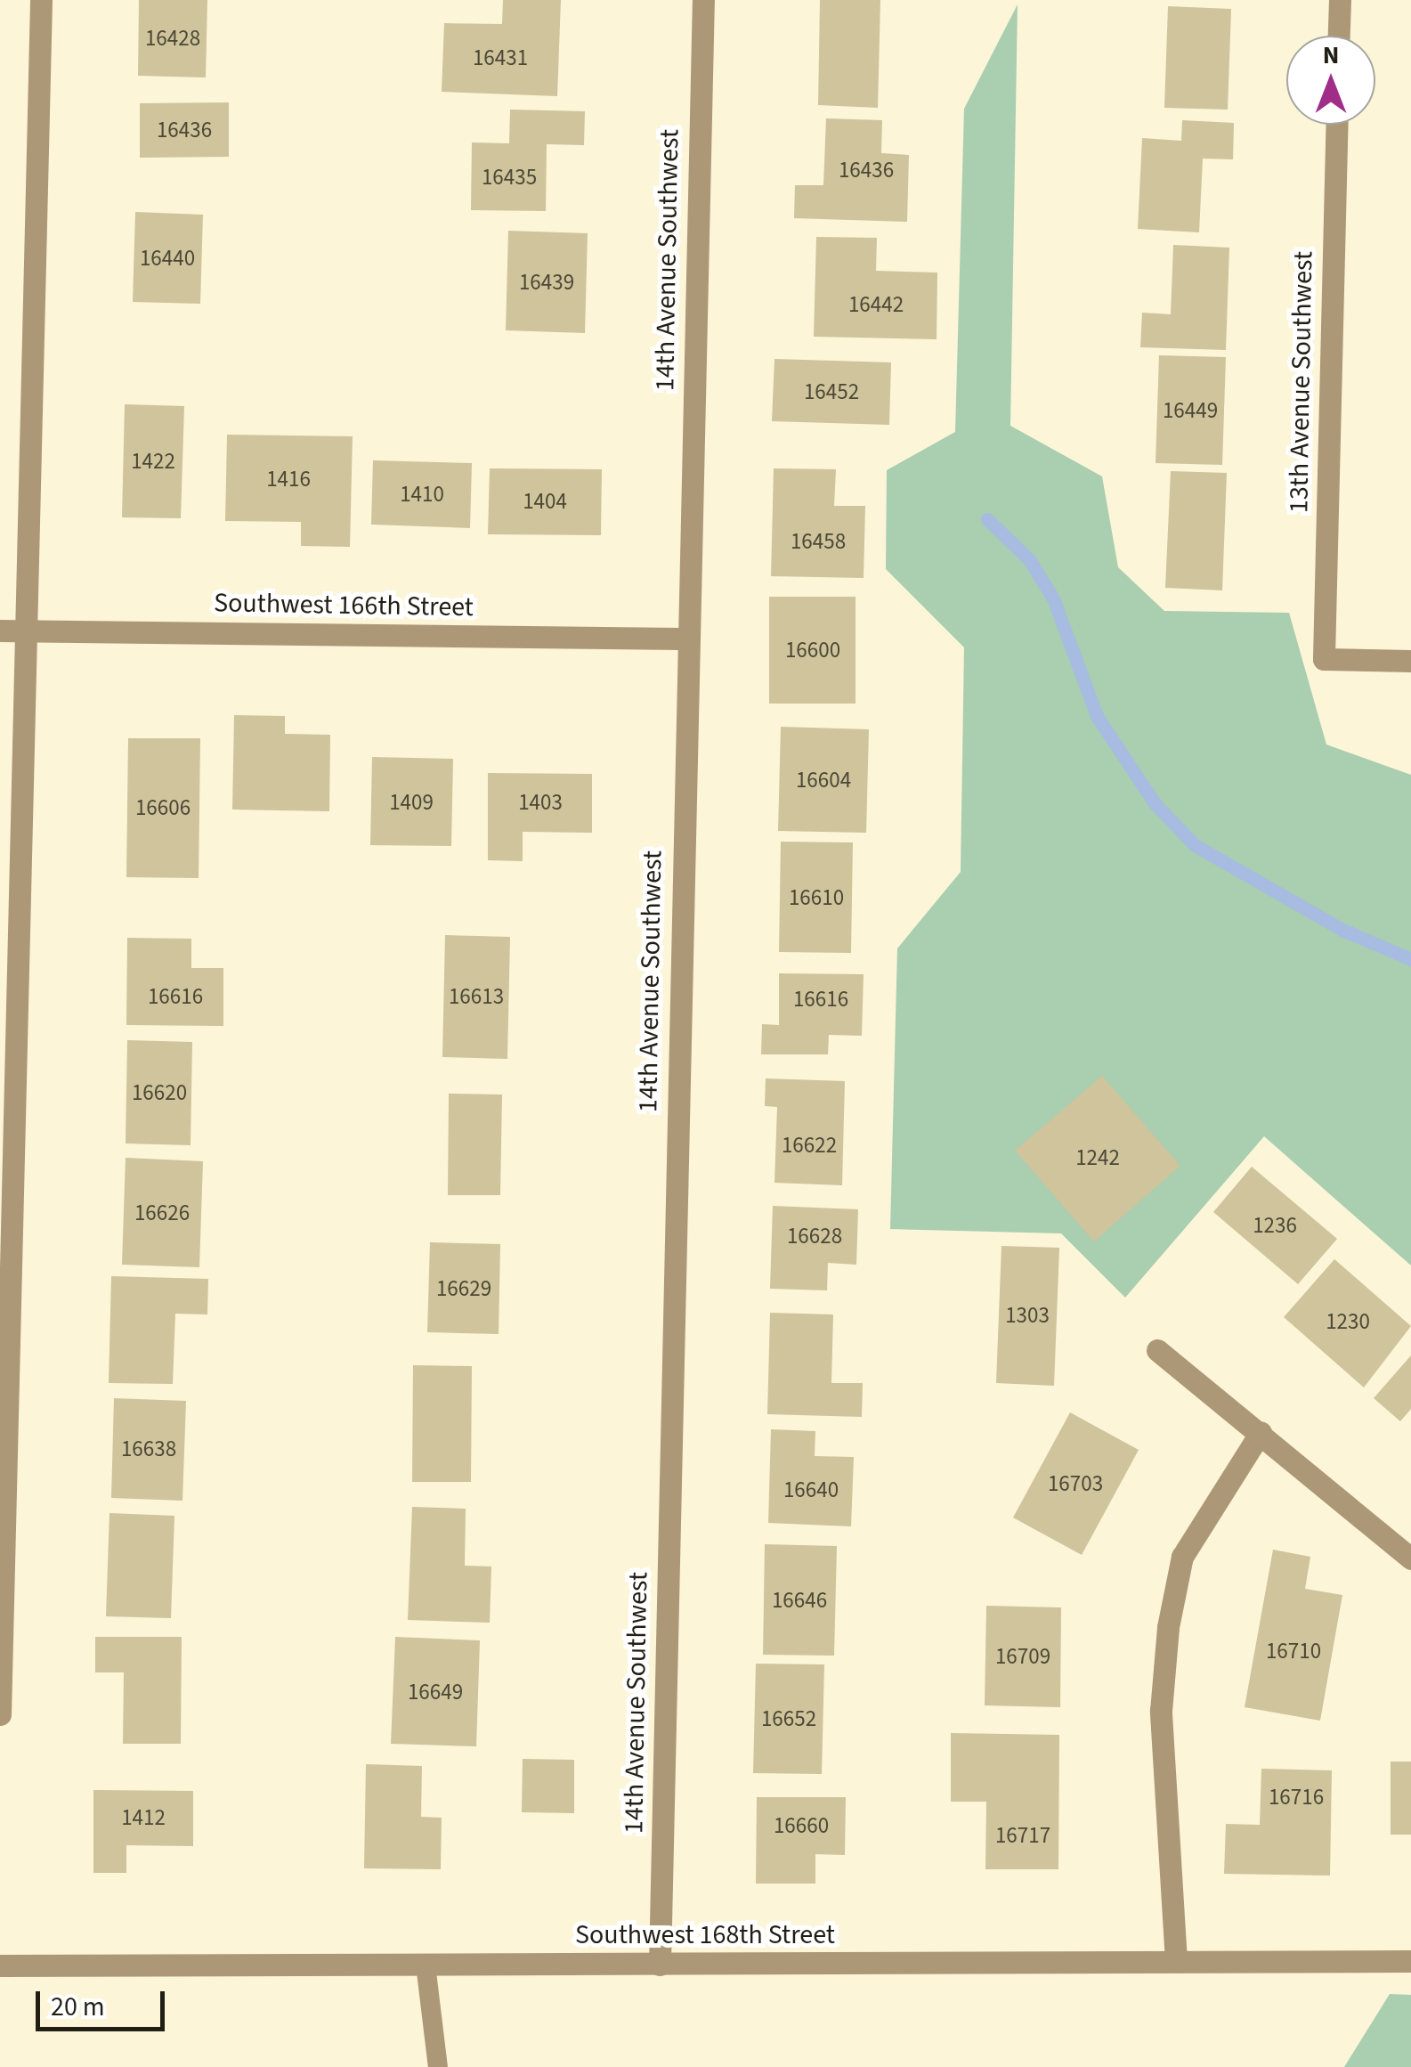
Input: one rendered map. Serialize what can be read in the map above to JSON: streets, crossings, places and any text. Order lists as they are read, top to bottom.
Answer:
{
  "streets": {
    "street": [
      "14th Avenue Southwest",
      "13th Avenue Southwest",
      "Southwest 166th Street",
      "Southwest 168th Street"
    ]
  },
  "crossings": [
    ["14th Avenue Southwest", "Southwest 166th Street"],
    ["14th Avenue Southwest", "Southwest 168th Street"]
  ],
  "house_numbers": [
    "16428",
    "16431",
    "16436",
    "16436",
    "16435",
    "16440",
    "16439",
    "16442",
    "16452",
    "16449",
    "1422",
    "1416",
    "1410",
    "1404",
    "16458",
    "16600",
    "16604",
    "1409",
    "1403",
    "16606",
    "16610",
    "16616",
    "16613",
    "16616",
    "16620",
    "16622",
    "1242",
    "16626",
    "1236",
    "16628",
    "16629",
    "1303",
    "1230",
    "16638",
    "16703",
    "16640",
    "16646",
    "16710",
    "16709",
    "16649",
    "16652",
    "16716",
    "1412",
    "16660",
    "16717"
  ],
  "scale_bar": "20 m",
  "north": "top"
}
